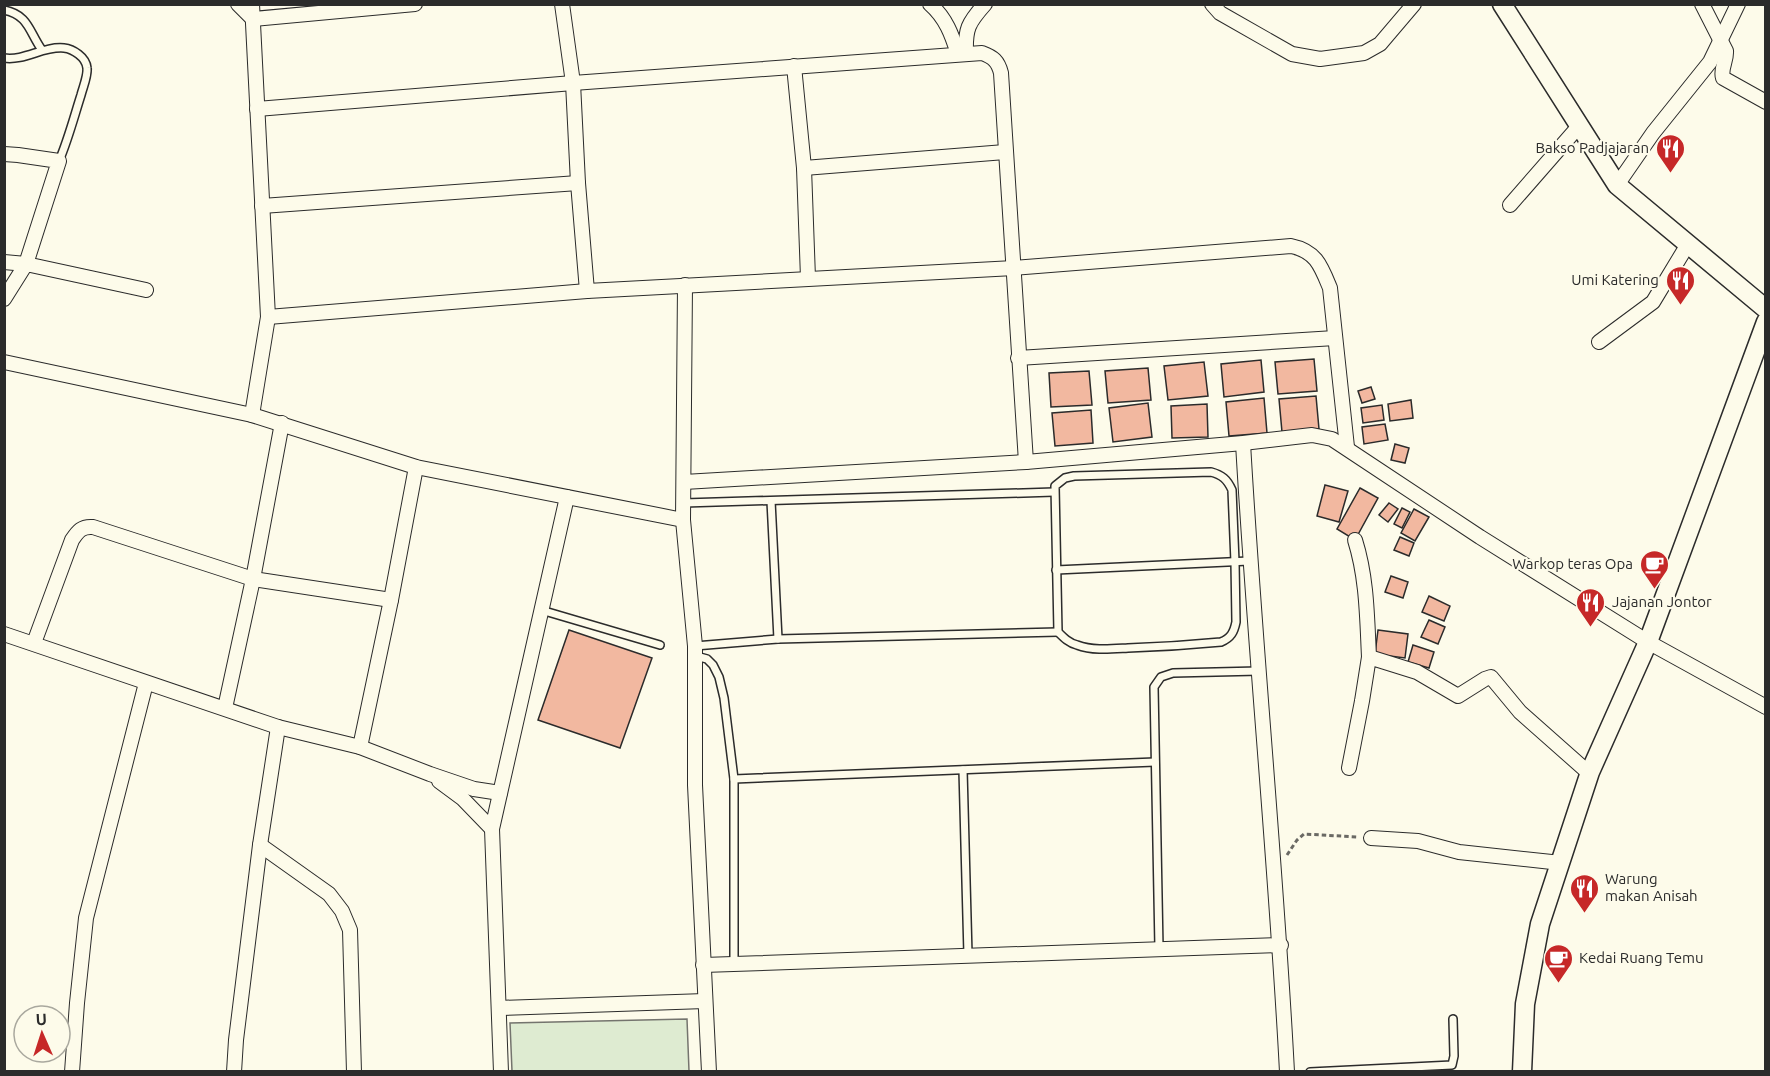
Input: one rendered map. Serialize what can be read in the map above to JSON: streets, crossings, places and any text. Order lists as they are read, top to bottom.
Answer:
{
  "places": {
    "restaurant": [
      "Bakso Padjajaran",
      "Umi Katering",
      "Jajanan Jontor",
      "Warung makan Anisah"
    ],
    "cafe": ["Warkop teras Opa", "Kedai Ruang Temu"]
  },
  "north": "top"
}
